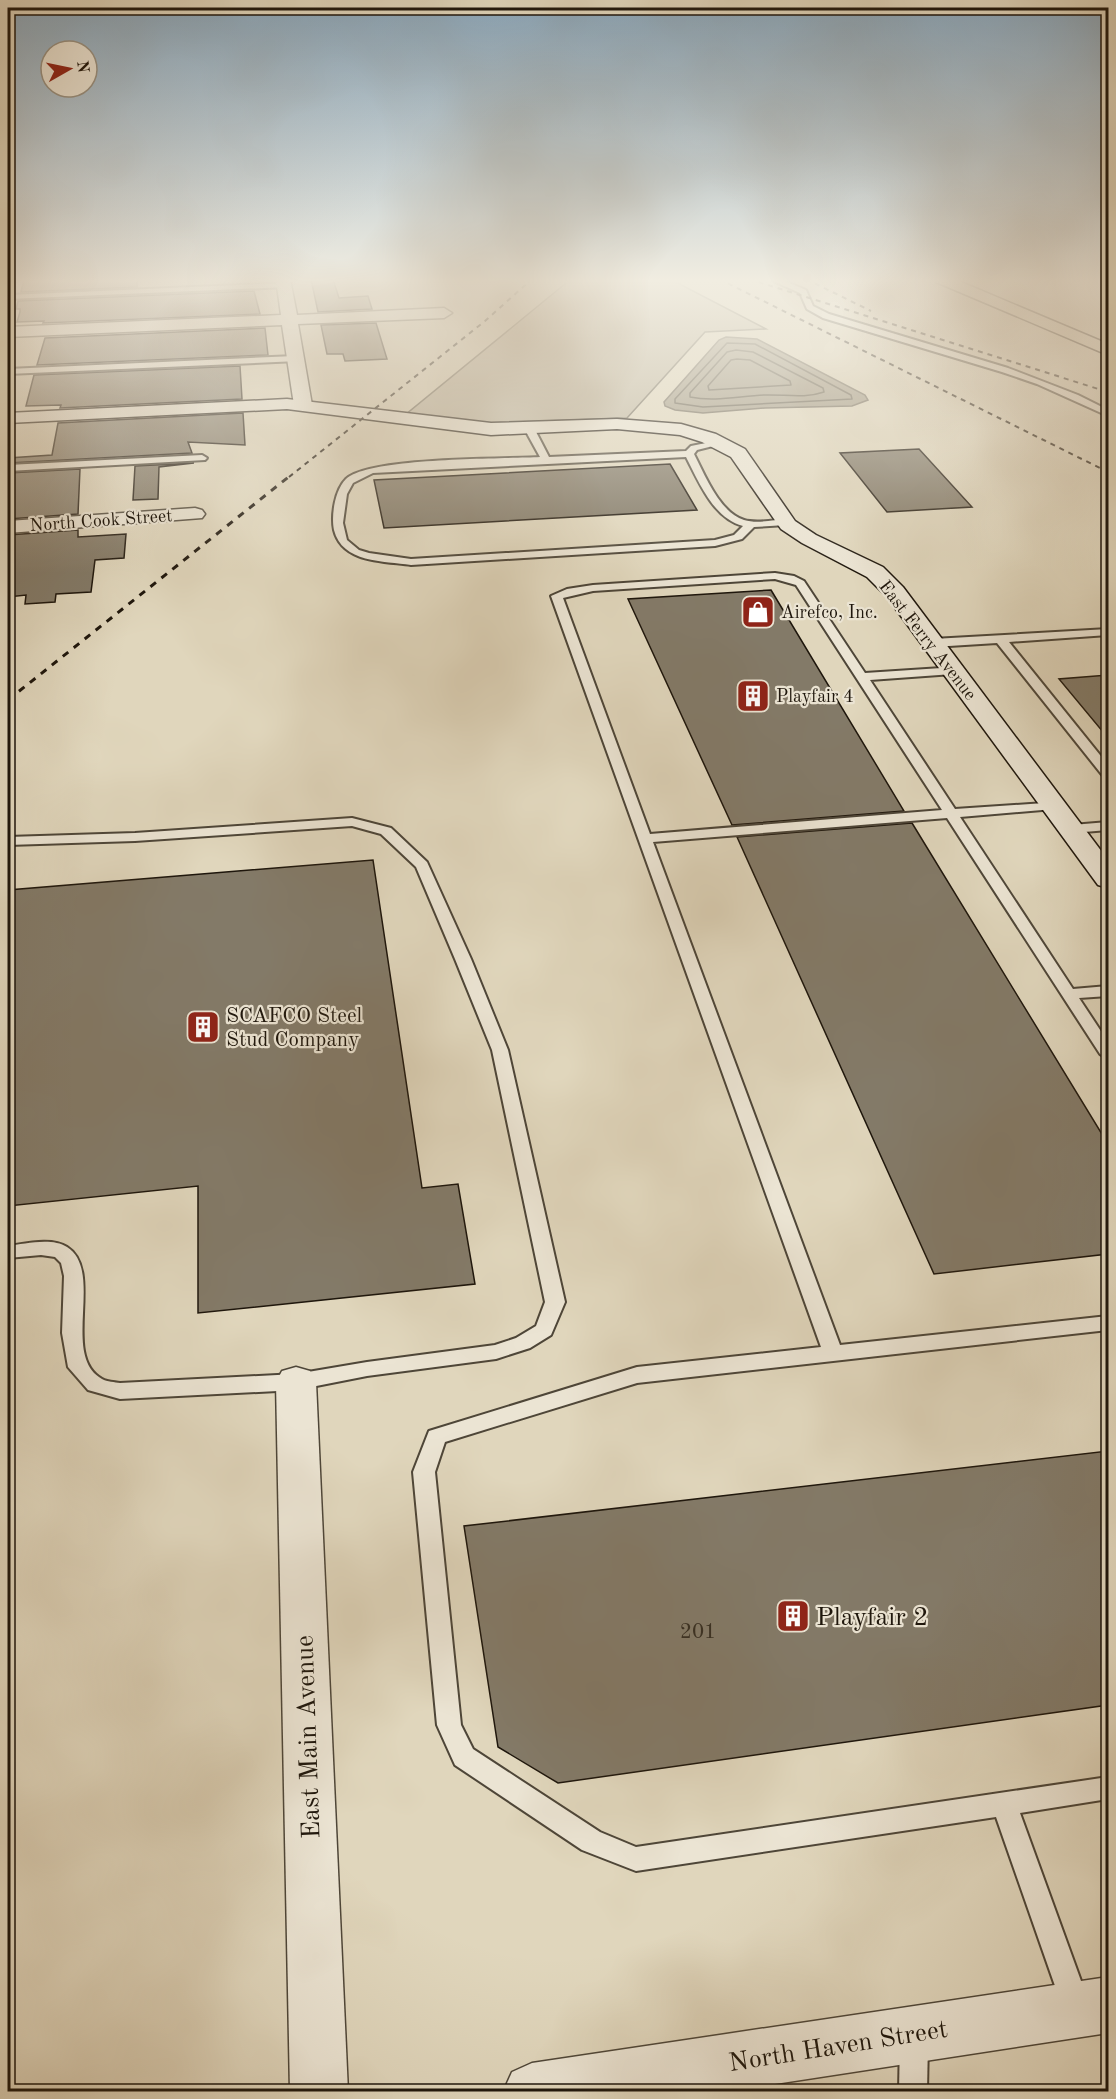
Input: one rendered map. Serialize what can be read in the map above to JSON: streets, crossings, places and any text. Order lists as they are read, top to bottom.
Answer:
{
  "streets": {
    "street": [
      "North Cook Street",
      "East Ferry Avenue",
      "East Main Avenue",
      "North Haven Street"
    ]
  },
  "places": {
    "shop": ["Airefco, Inc."],
    "building": ["Playfair 4", "SCAFCO Steel Stud Company", "Playfair 2"]
  },
  "house_numbers": ["201"],
  "north": "right"
}
